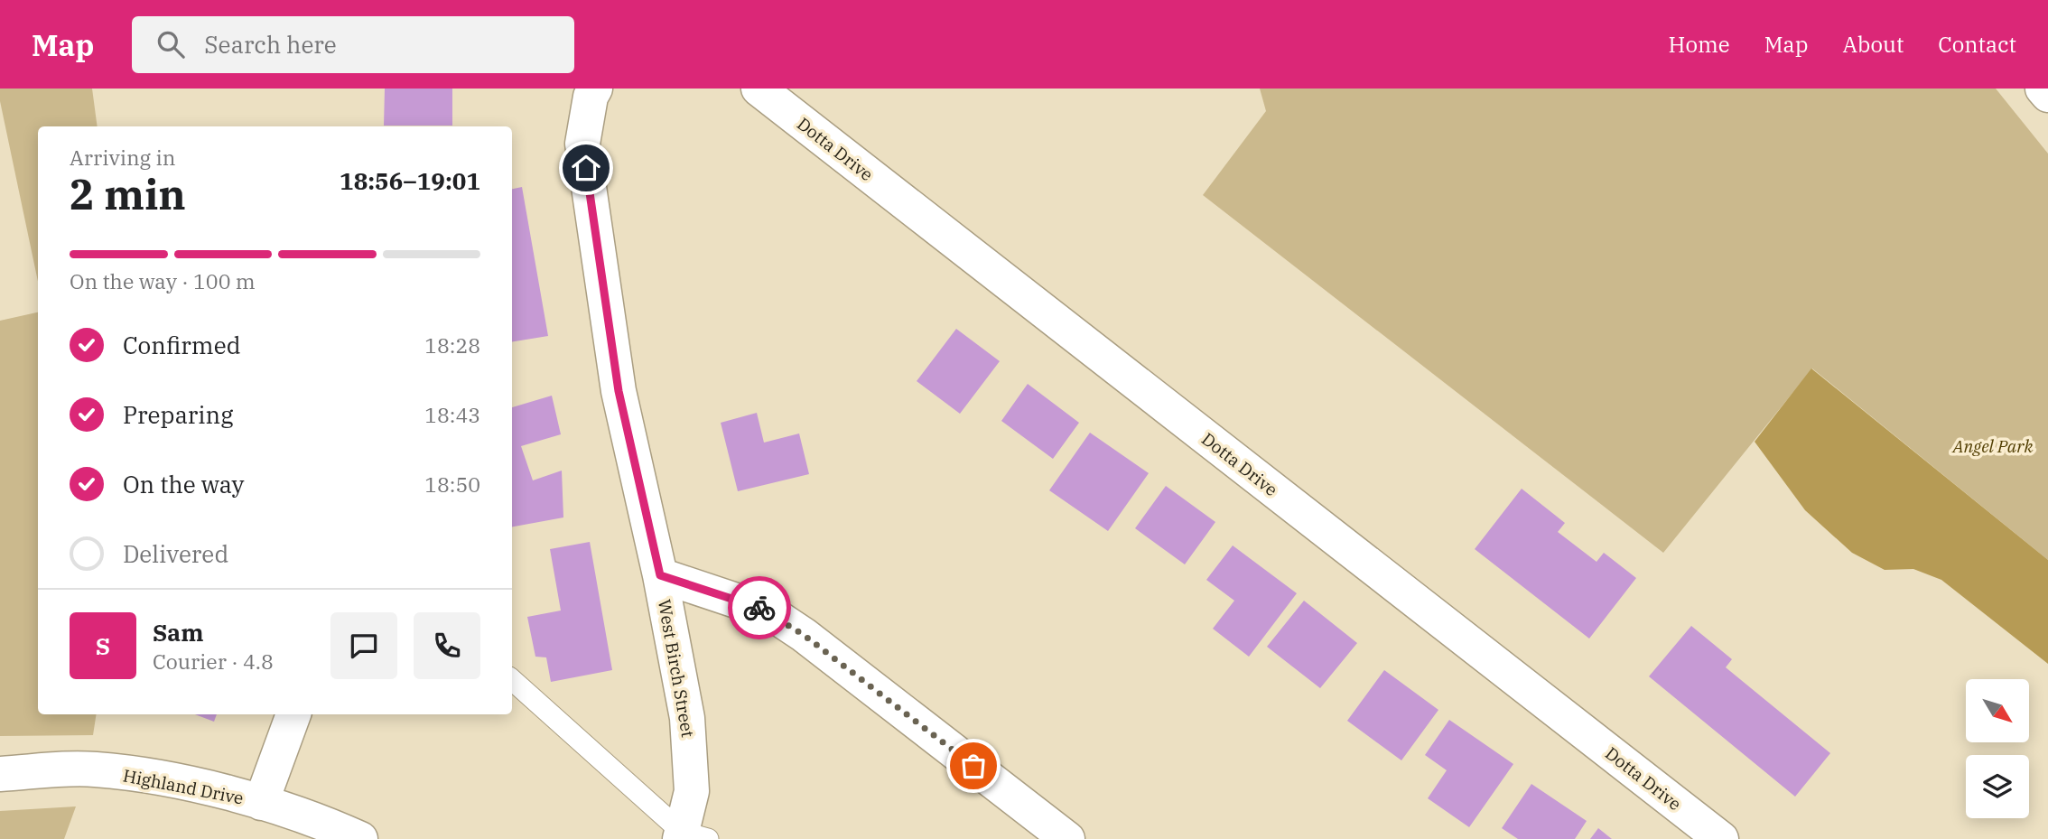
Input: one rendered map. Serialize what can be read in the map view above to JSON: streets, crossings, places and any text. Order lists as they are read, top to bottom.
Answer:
{
  "streets": {
    "street": ["Dotta Drive", "West Birch Street", "Highland Drive"]
  },
  "parks": ["Angel Park"],
  "north": "bottom right",
  "page": {
    "header": "Map",
    "search": "Search here",
    "nav": [
      "Home",
      "Map",
      "About",
      "Contact"
    ],
    "heading": ["2 min", "Arriving in", "18:56–19:01"],
    "panel": ["Sam", "Courier · 4.8"],
    "bar": "On the way · 100 m",
    "list": [
      ["Confirmed", "18:28"],
      ["Preparing", "18:43"],
      ["On the way", "18:50"],
      "Delivered"
    ],
    "round": "S"
  }
}
